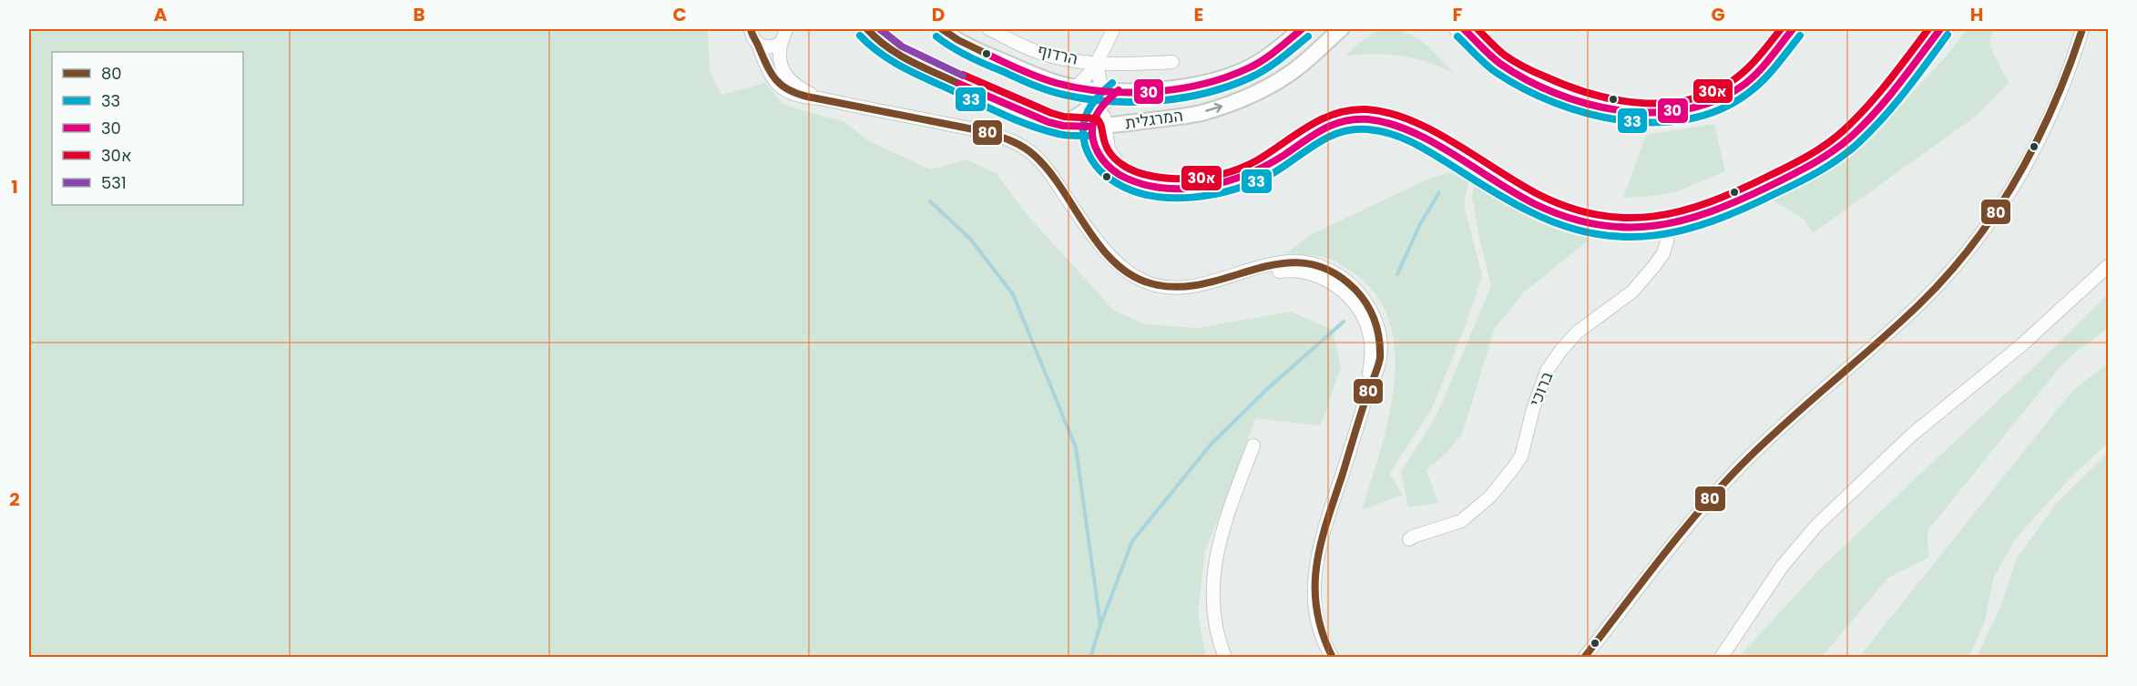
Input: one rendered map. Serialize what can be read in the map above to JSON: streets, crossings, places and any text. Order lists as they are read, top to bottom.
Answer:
{
  "streets": {
    "street": ["הרדוף", "המרגלית", "ברוכי"]
  },
  "crossings": [
    ["הרדוף", "המרגלית"]
  ],
  "lines": [
    "transit line 80",
    "transit line 30",
    "transit line 30א",
    "transit line 531",
    "transit line 33"
  ],
  "legend": [
    "80",
    "33",
    "30",
    "30א",
    "531"
  ],
  "grid": {
    "columns": [
      "A",
      "B",
      "C",
      "D",
      "E",
      "F",
      "G",
      "H"
    ],
    "rows": ["1", "2"]
  }
}
